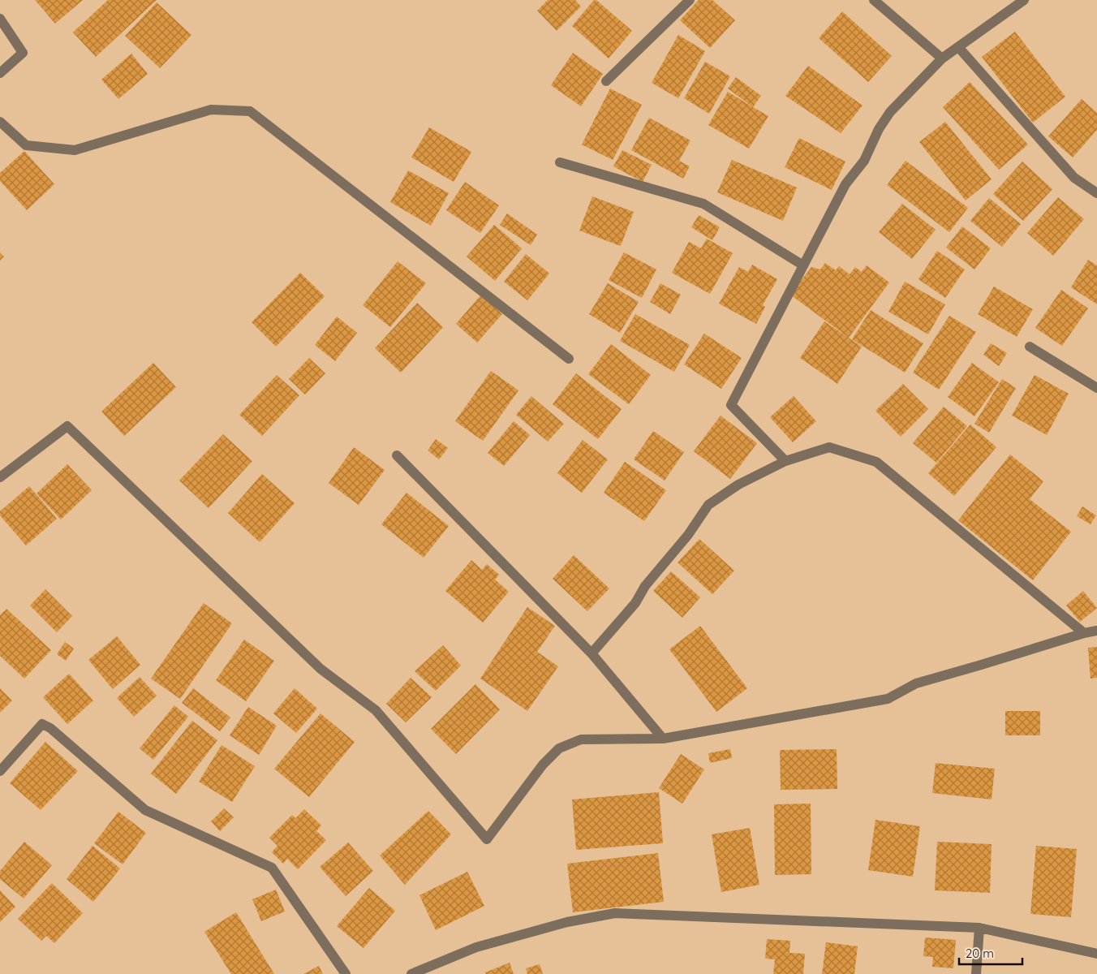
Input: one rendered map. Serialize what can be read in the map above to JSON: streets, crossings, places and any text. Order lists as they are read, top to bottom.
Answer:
{
  "scale_bar": "20 m"
}
